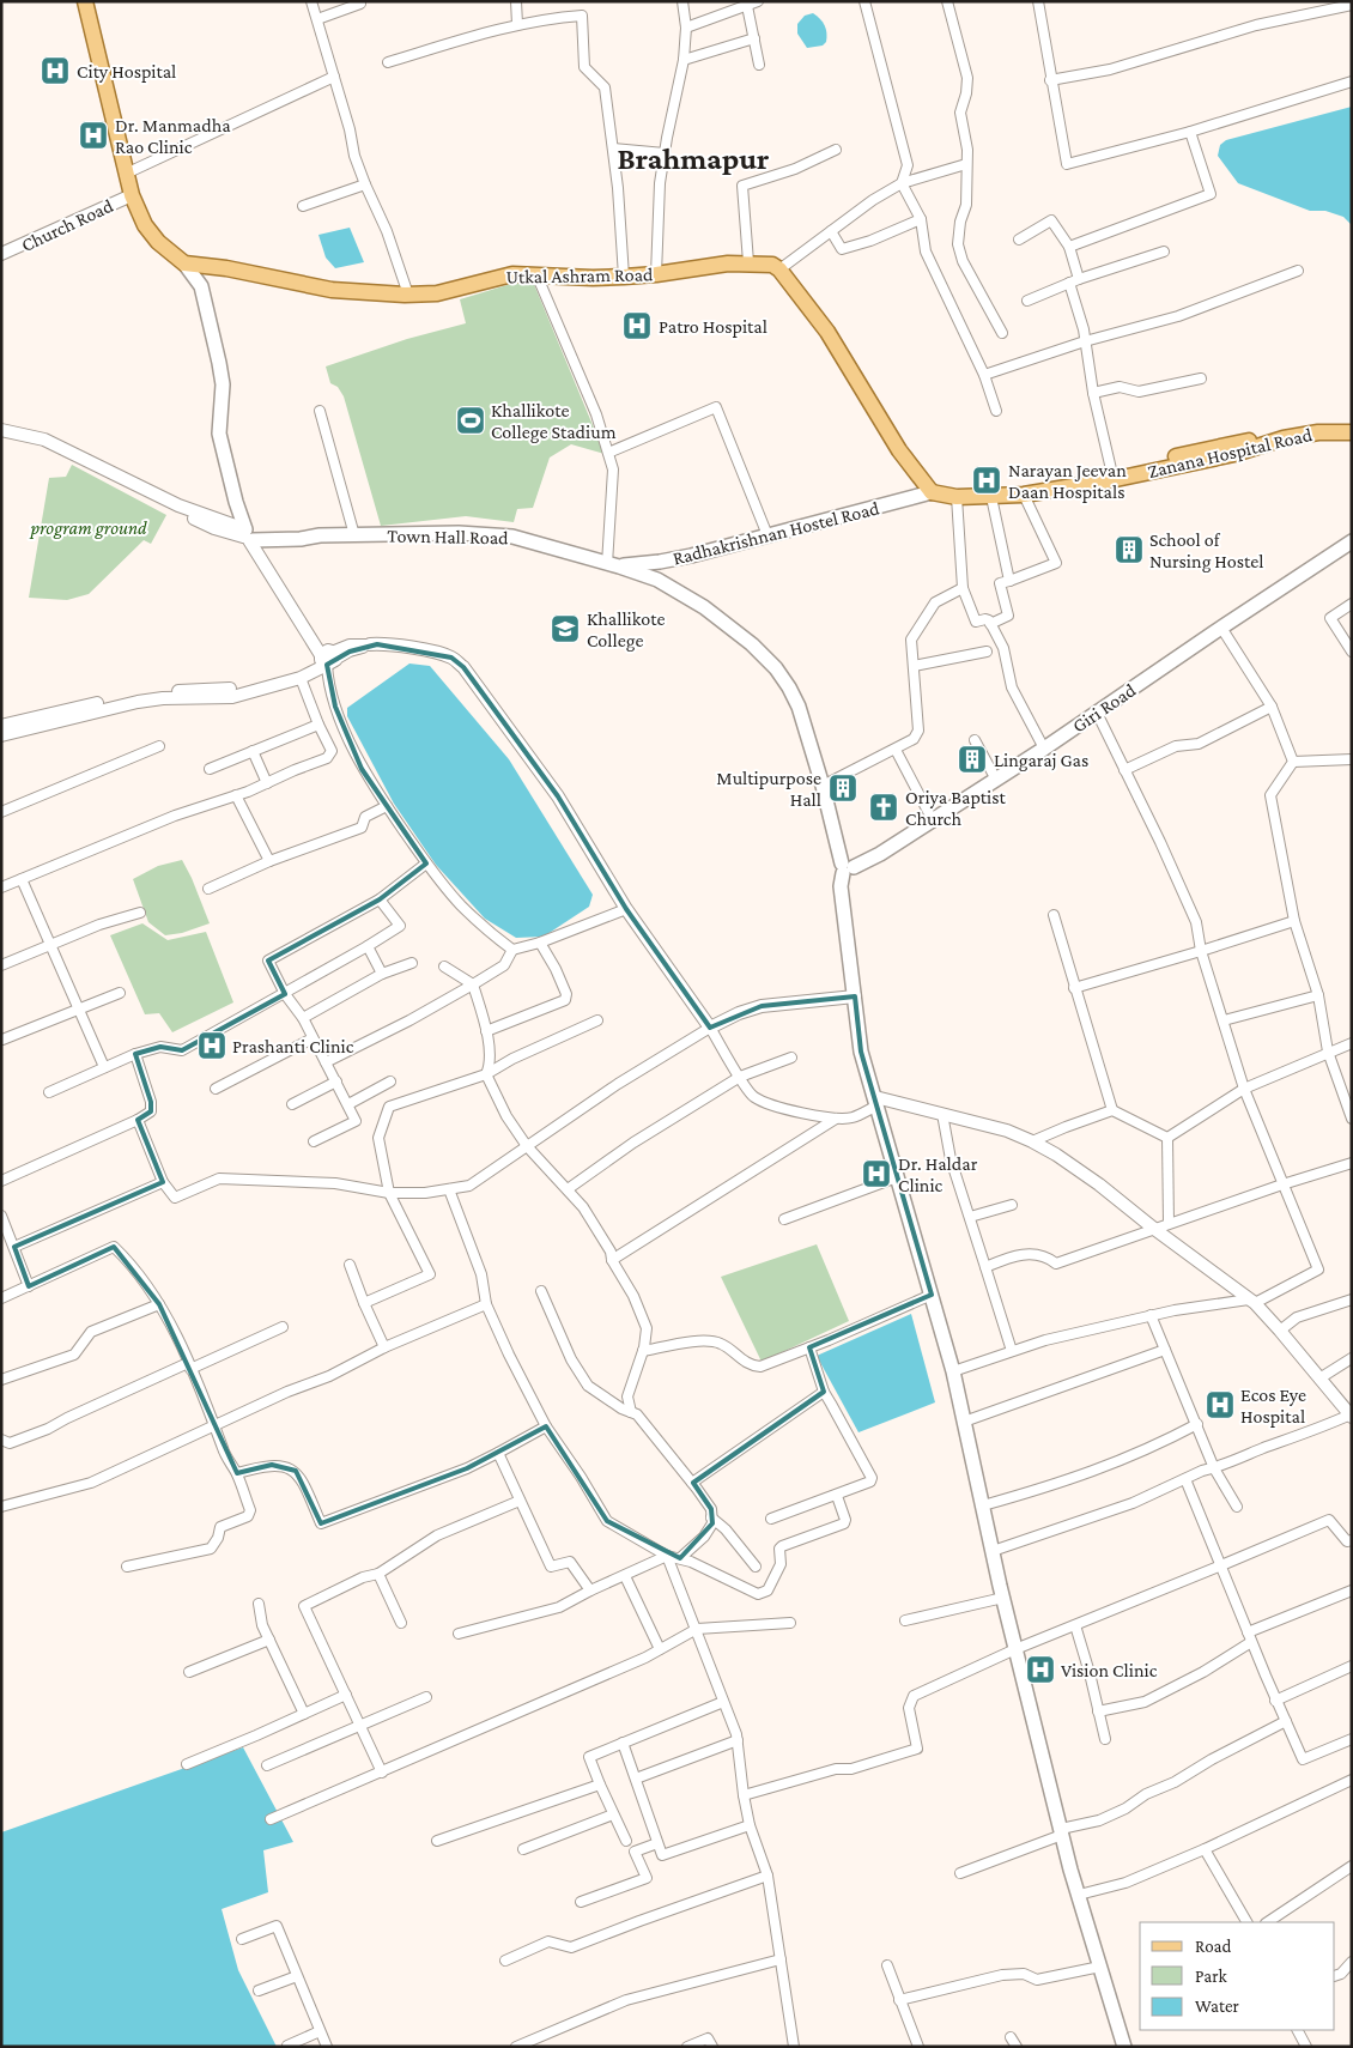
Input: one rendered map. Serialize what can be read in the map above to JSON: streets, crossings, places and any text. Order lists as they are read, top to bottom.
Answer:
{
  "streets": {
    "main road": [
      "Utkal Ashram Road",
      "Zanana Hospital Road",
      "Radhakrishnan Hostel Road",
      "Town Hall Road",
      "Giri Road"
    ],
    "street": ["Church Road"]
  },
  "crossings": [
    ["Zanana Hospital Road", "Radhakrishnan Hostel Road"],
    ["Radhakrishnan Hostel Road", "Town Hall Road"],
    ["Town Hall Road", "Giri Road"]
  ],
  "districts": ["Brahmapur"],
  "parks": ["program ground"],
  "places": {
    "hospital": [
      "City Hospital",
      "Dr. Manmadha Rao Clinic",
      "Patro Hospital",
      "Narayan Jeevan Daan Hospitals",
      "Prashanti Clinic",
      "Dr. Haldar Clinic",
      "Ecos Eye Hospital",
      "Vision Clinic"
    ],
    "sports": ["Khallikote College Stadium"],
    "building": ["School of Nursing Hostel", "Lingaraj Gas", "Multipurpose Hall"],
    "school or university": ["Khallikote College"],
    "church": ["Oriya Baptist Church"]
  },
  "legend": ["Road", "Park", "Water"]
}
